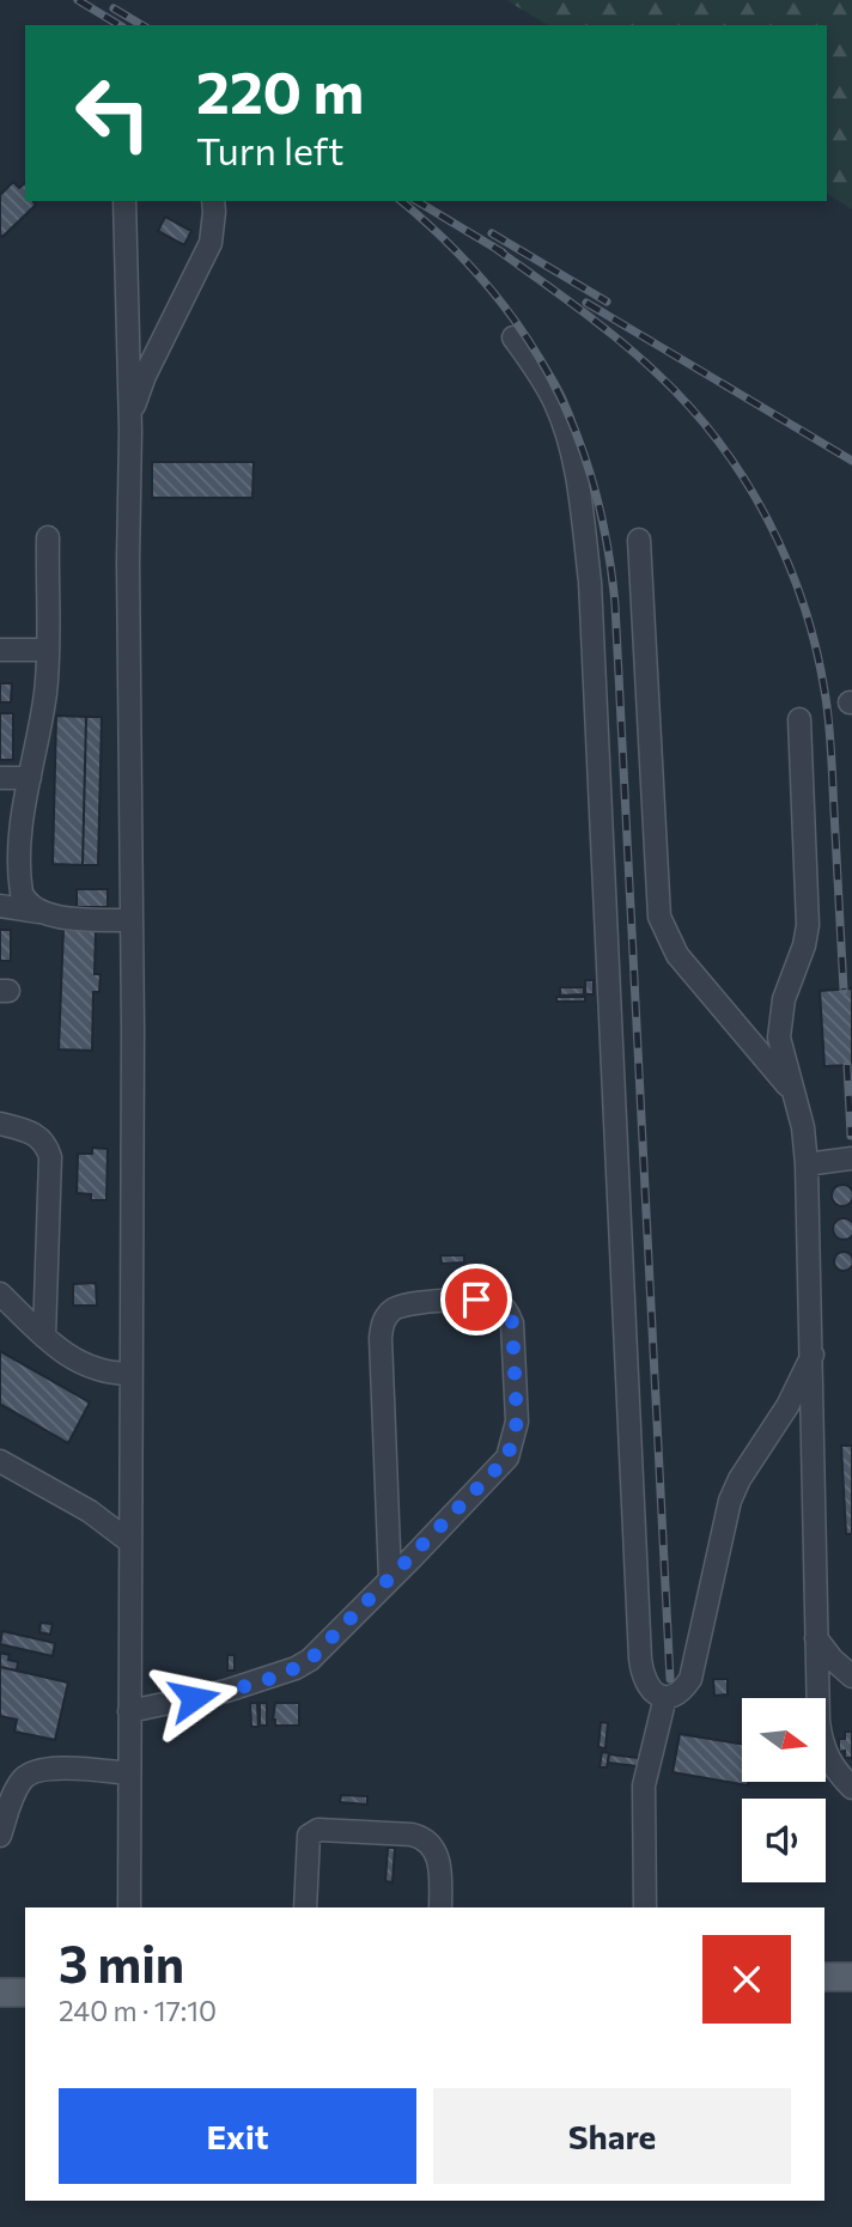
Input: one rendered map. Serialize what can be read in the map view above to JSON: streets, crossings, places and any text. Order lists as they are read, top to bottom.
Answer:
{
  "north": "right",
  "page": {
    "turn": ["220 m", "Turn left"],
    "heading": ["3 min", "240 m · 17:10"],
    "buttons": ["Exit", "Share"]
  }
}
